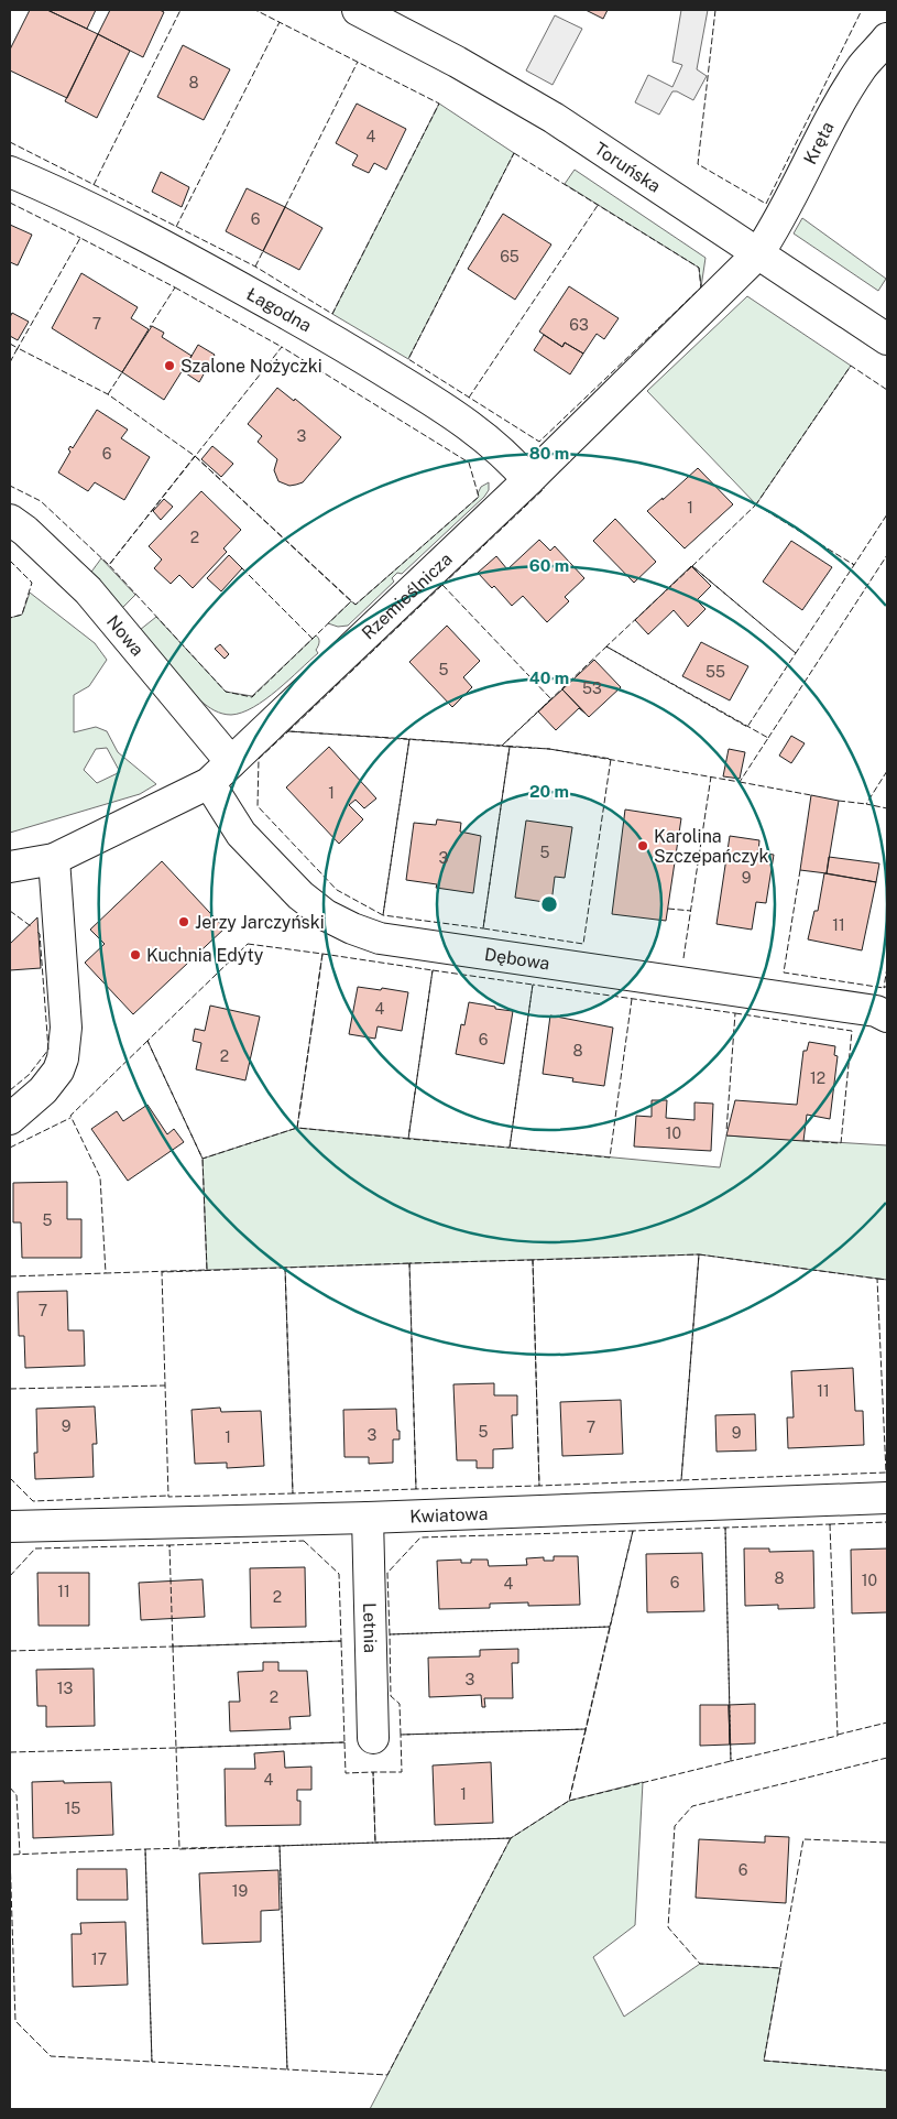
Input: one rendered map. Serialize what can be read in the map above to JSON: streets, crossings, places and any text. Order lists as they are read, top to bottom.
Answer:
{
  "streets": {
    "street": [
      "Kręta",
      "Toruńska",
      "Łagodna",
      "Rzemieślnicza",
      "Nowa",
      "Dębowa",
      "Kwiatowa",
      "Letnia"
    ]
  },
  "crossings": [
    ["Kręta", "Toruńska"],
    ["Kręta", "Rzemieślnicza"],
    ["Toruńska", "Rzemieślnicza"],
    ["Łagodna", "Rzemieślnicza"],
    ["Rzemieślnicza", "Nowa"],
    ["Rzemieślnicza", "Dębowa"],
    ["Kwiatowa", "Letnia"]
  ],
  "places": [
    "Szalone Nożyczki",
    "Karolina Szczepańczyk",
    "Jerzy Jarczyński",
    "Kuchnia Edyty"
  ],
  "house_numbers": [
    "8",
    "4",
    "6",
    "65",
    "7",
    "63",
    "3",
    "6",
    "1",
    "2",
    "5",
    "55",
    "53",
    "1",
    "5",
    "3",
    "9",
    "11",
    "4",
    "6",
    "8",
    "2",
    "12",
    "10",
    "5",
    "7",
    "11",
    "9",
    "7",
    "5",
    "9",
    "3",
    "1",
    "8",
    "10",
    "6",
    "4",
    "11",
    "2",
    "3",
    "13",
    "2",
    "4",
    "1",
    "15",
    "6",
    "19",
    "17"
  ],
  "rings": [
    "80 m",
    "60 m",
    "40 m",
    "20 m"
  ]
}
